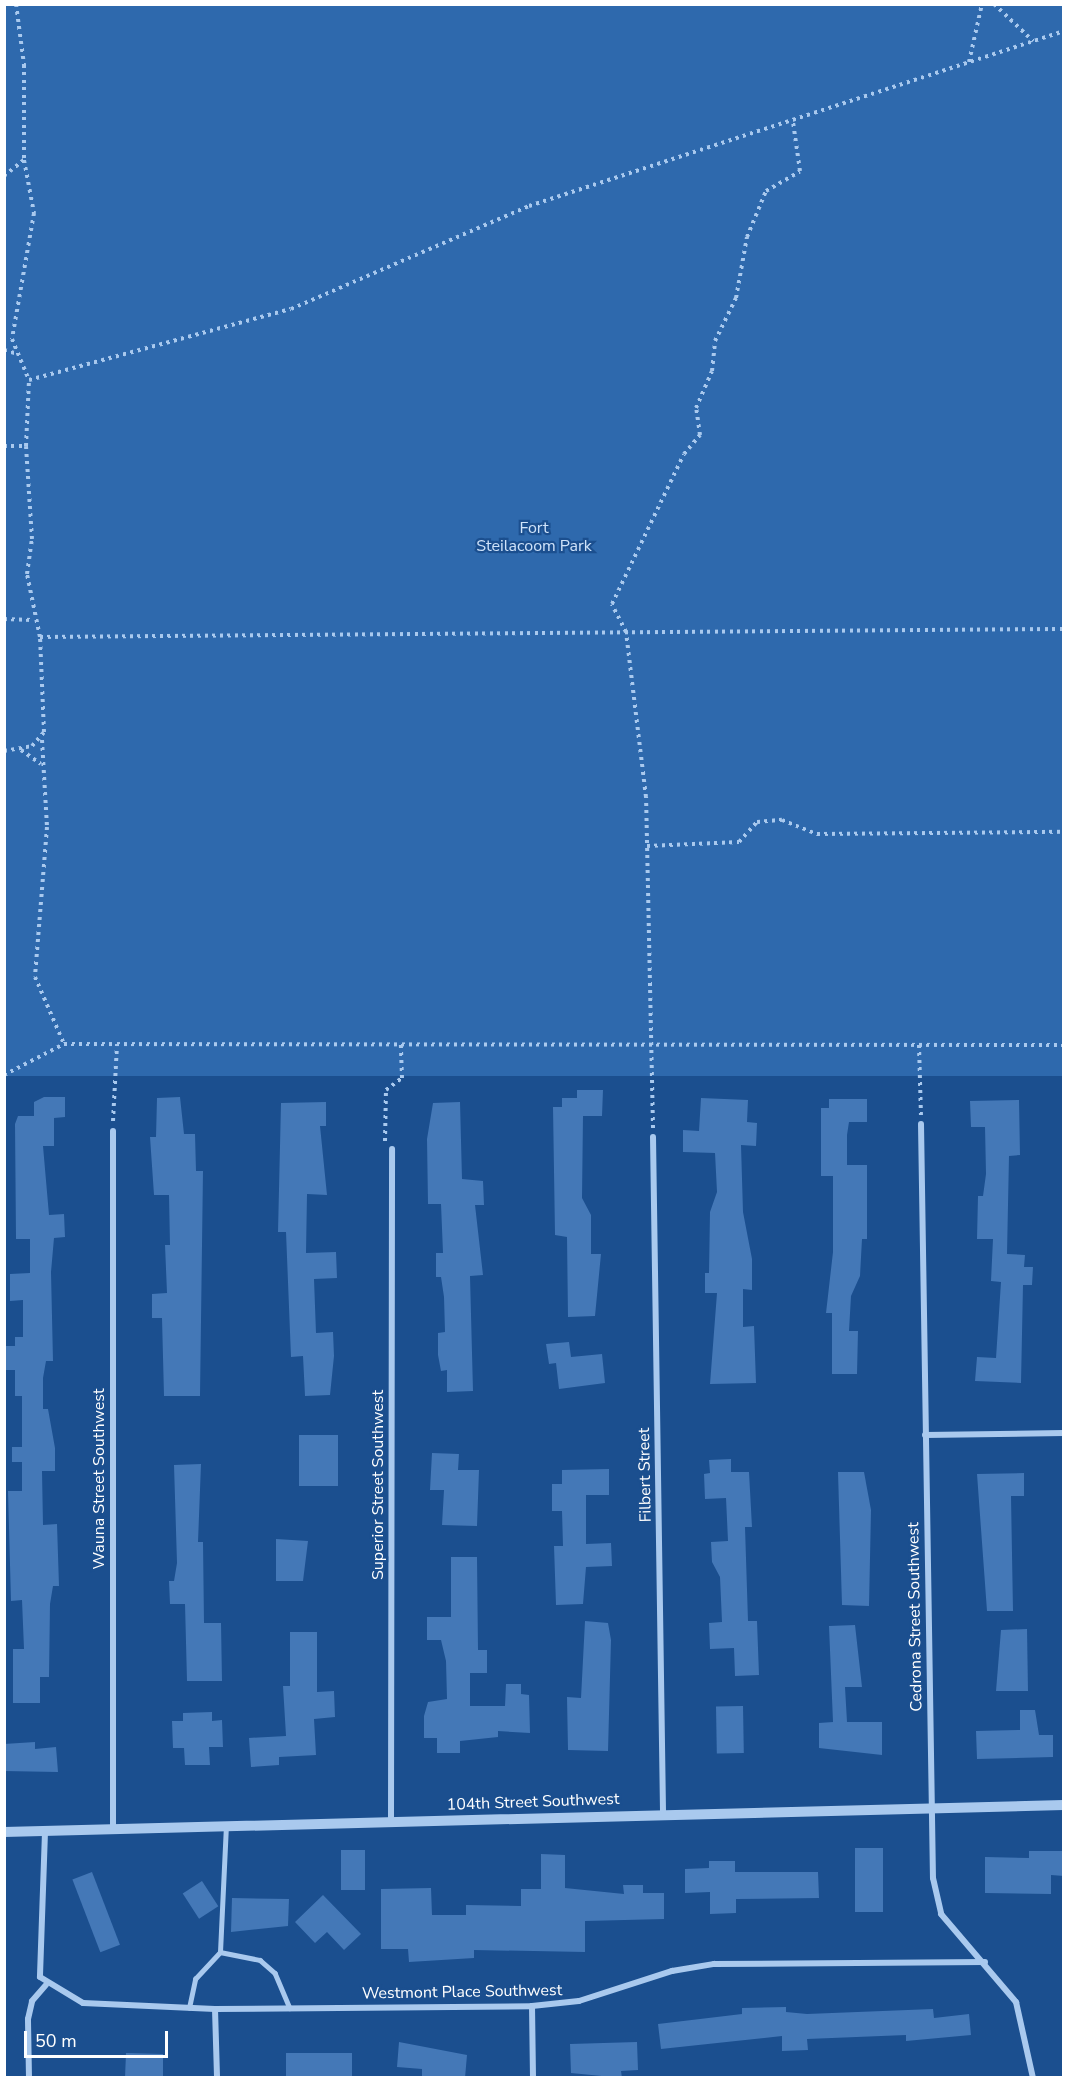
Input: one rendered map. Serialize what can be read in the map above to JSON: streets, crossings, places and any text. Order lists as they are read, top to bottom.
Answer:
{
  "streets": {
    "street": [
      "Filbert Street",
      "Wauna Street Southwest",
      "Superior Street Southwest",
      "Cedrona Street Southwest",
      "104th Street Southwest",
      "Westmont Place Southwest"
    ]
  },
  "crossings": [
    ["Filbert Street", "104th Street Southwest"],
    ["Wauna Street Southwest", "104th Street Southwest"],
    ["Superior Street Southwest", "104th Street Southwest"],
    ["Cedrona Street Southwest", "104th Street Southwest"],
    ["Cedrona Street Southwest", "Westmont Place Southwest"]
  ],
  "parks": ["Fort Steilacoom Park"],
  "scale_bar": "50 m"
}
